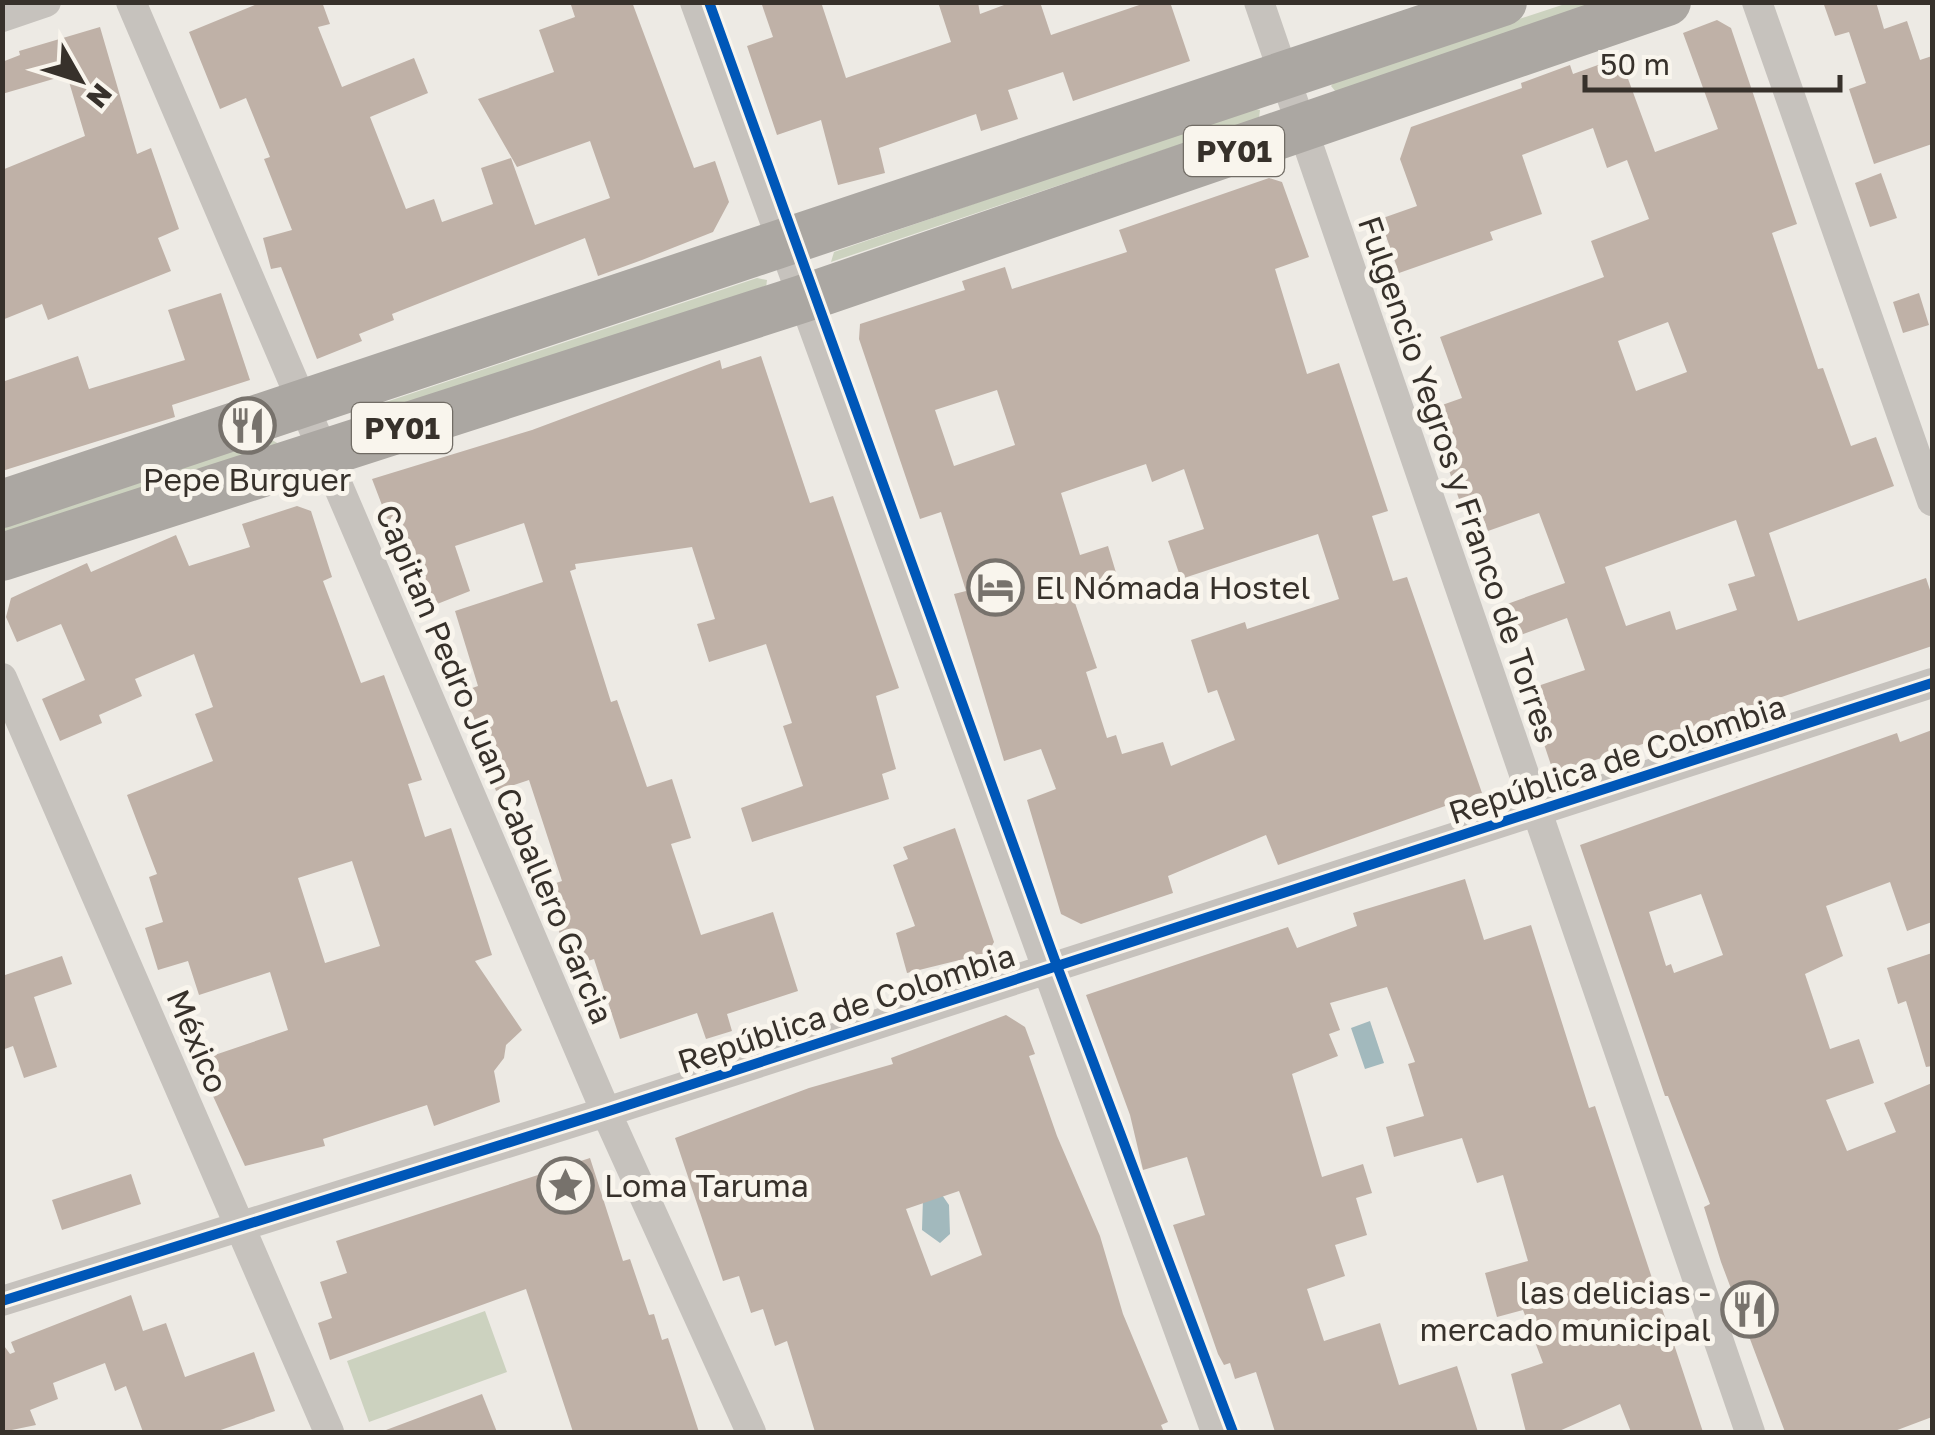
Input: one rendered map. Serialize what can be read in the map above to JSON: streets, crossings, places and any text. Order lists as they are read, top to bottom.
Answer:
{
  "streets": {
    "main road": ["PY01"],
    "street": [
      "Fulgencio Yegros y Franco de Torres",
      "República de Colombia",
      "Capitan Pedro Juan Caballero Garcia",
      "México"
    ]
  },
  "crossings": [
    ["PY01", "Fulgencio Yegros y Franco de Torres"],
    ["PY01", "Capitan Pedro Juan Caballero Garcia"],
    ["Fulgencio Yegros y Franco de Torres", "República de Colombia"],
    ["República de Colombia", "Capitan Pedro Juan Caballero Garcia"],
    ["República de Colombia", "México"]
  ],
  "places": {
    "restaurant": ["Pepe Burguer", "las delicias - mercado municipal"],
    "hotel": ["El Nómada Hostel"],
    "place": ["Loma Taruma"]
  },
  "scale_bar": "50 m",
  "north": "bottom right"
}
